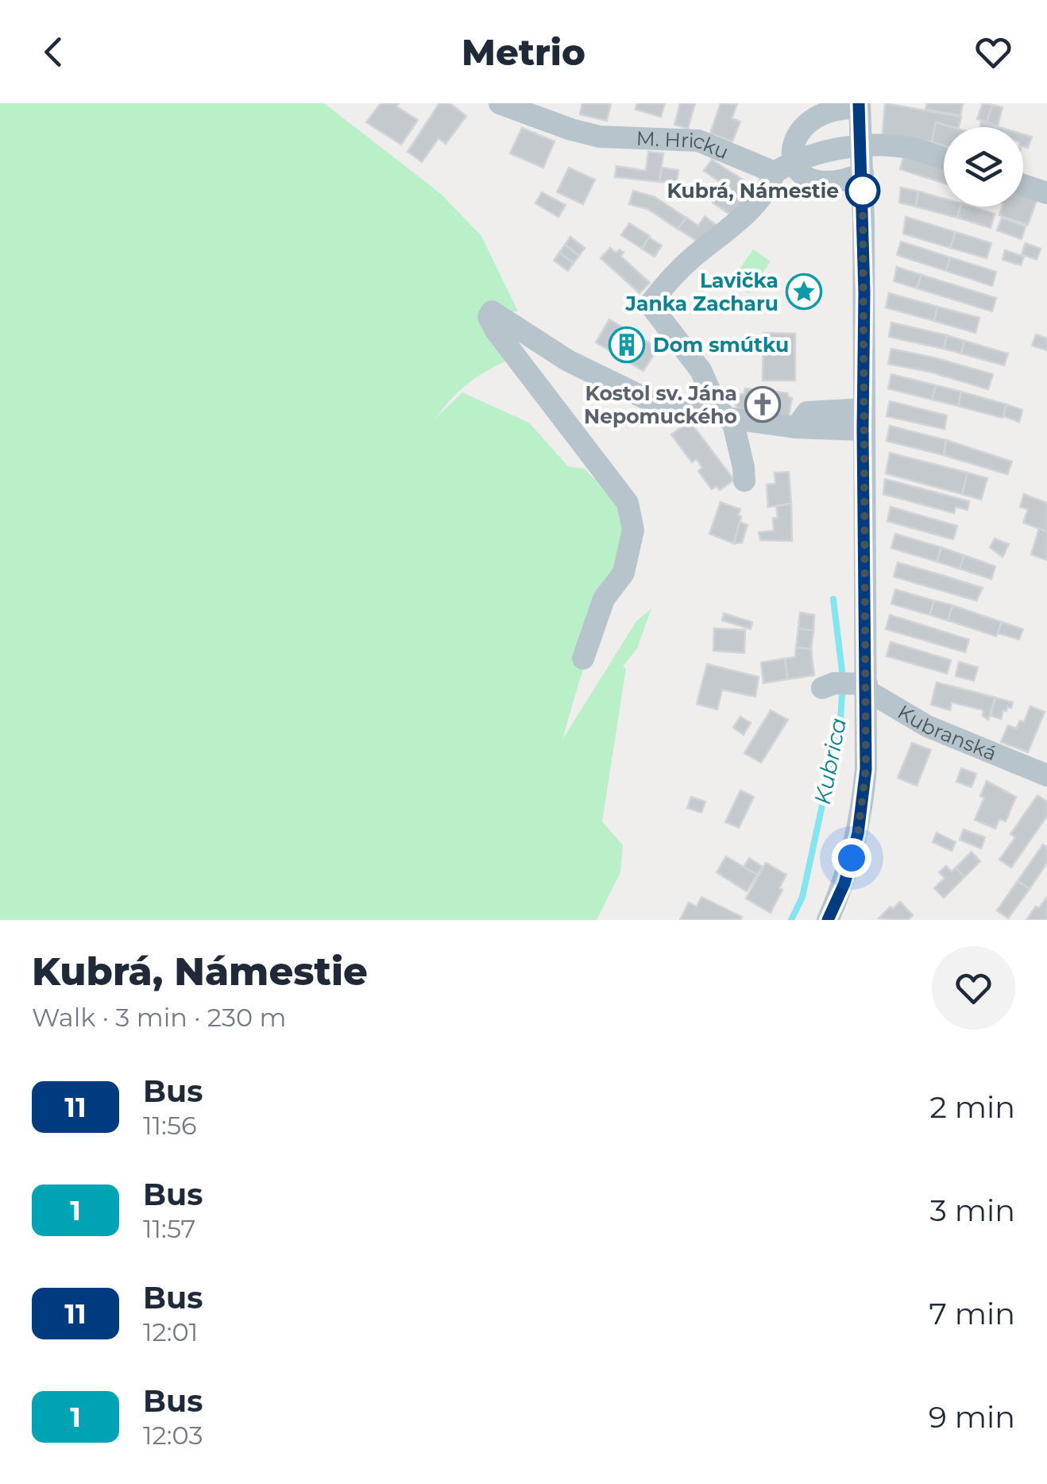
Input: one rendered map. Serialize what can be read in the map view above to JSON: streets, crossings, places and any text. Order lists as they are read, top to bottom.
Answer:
{
  "streets": {
    "street": ["M. Hricku", "Kubranská"]
  },
  "water": ["Kubrica"],
  "places": {
    "other": ["Kubrá, Námestie"],
    "place": ["Lavička Janka Zacharu"],
    "building": ["Dom smútku"],
    "church": ["Kostol sv. Jána Nepomuckého"]
  },
  "lines": ["bus line 11"],
  "page": {
    "header": "Metrio",
    "heading": ["Kubrá, Námestie", "Walk · 3 min · 230 m"],
    "list": [
      {
        "mark": "11",
        "name": "Bus",
        "note": "11:56",
        "value": "2 min"
      },
      {
        "mark": "1",
        "name": "Bus",
        "note": "11:57",
        "value": "3 min"
      },
      {
        "mark": "11",
        "name": "Bus",
        "note": "12:01",
        "value": "7 min"
      },
      {
        "mark": "1",
        "name": "Bus",
        "note": "12:03",
        "value": "9 min"
      }
    ]
  }
}
